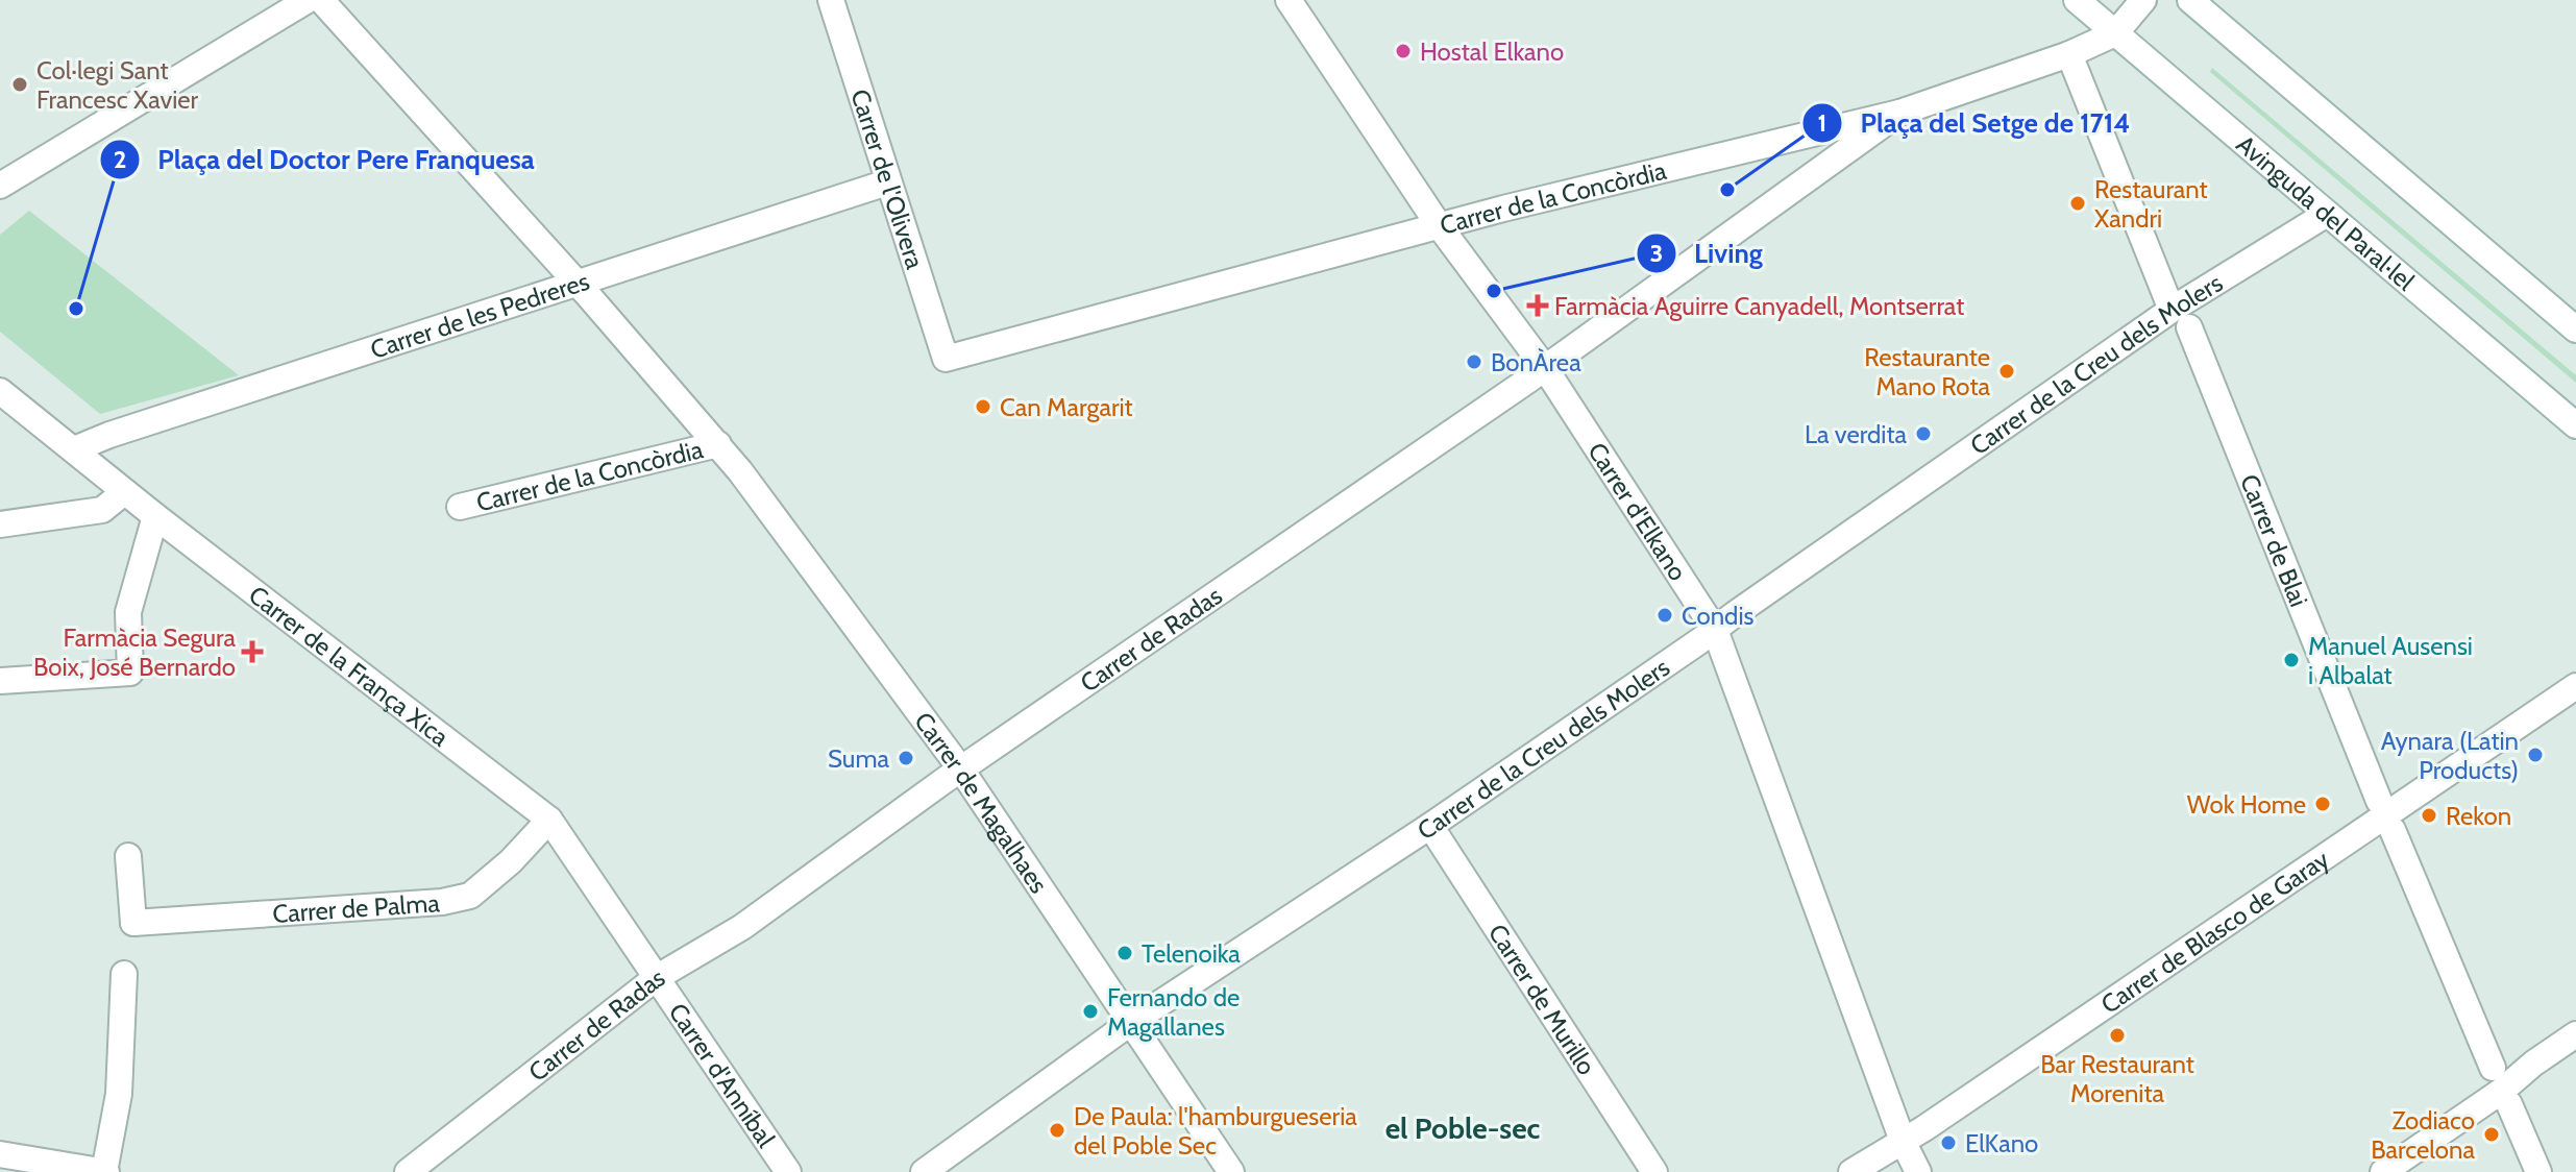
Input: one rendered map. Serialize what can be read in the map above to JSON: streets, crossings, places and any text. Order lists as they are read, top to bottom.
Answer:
{
  "streets": {
    "street": [
      "Carrer de l'Olivera",
      "Carrer de la Concòrdia",
      "Avinguda del Paral·lel",
      "Carrer de les Pedreres",
      "Carrer de la Creu dels Molers",
      "Carrer d'Elkano",
      "Carrer de Blai",
      "Carrer de Radas",
      "Carrer de la França Xica",
      "Carrer de Magalhaes",
      "Carrer de Palma",
      "Carrer de Blasco de Garay",
      "Carrer de Murillo",
      "Carrer d'Anníbal"
    ]
  },
  "crossings": [
    ["Carrer de l'Olivera", "Carrer de la Concòrdia"],
    ["Carrer de l'Olivera", "Carrer de les Pedreres"],
    ["Carrer de la Concòrdia", "Avinguda del Paral·lel"],
    ["Carrer de la Concòrdia", "Carrer d'Elkano"],
    ["Carrer de la Concòrdia", "Carrer de Radas"],
    ["Carrer de la Concòrdia", "Carrer de Magalhaes"],
    ["Avinguda del Paral·lel", "Carrer de la Creu dels Molers"],
    ["Carrer de les Pedreres", "Carrer de la França Xica"],
    ["Carrer de les Pedreres", "Carrer de Magalhaes"],
    ["Carrer de la Creu dels Molers", "Carrer d'Elkano"],
    ["Carrer de la Creu dels Molers", "Carrer de Magalhaes"],
    ["Carrer de la Creu dels Molers", "Carrer de Murillo"],
    ["Carrer d'Elkano", "Carrer de Radas"],
    ["Carrer d'Elkano", "Carrer de Blasco de Garay"],
    ["Carrer de Radas", "Carrer de la França Xica"],
    ["Carrer de Radas", "Carrer de Magalhaes"],
    ["Carrer de Radas", "Carrer d'Anníbal"],
    ["Carrer de la França Xica", "Carrer de Palma"],
    ["Carrer de la França Xica", "Carrer d'Anníbal"]
  ],
  "districts": ["el Poble-sec"],
  "places": {
    "other": [
      "Hostal Elkano",
      "Col·legi Sant Francesc Xavier",
      "Plaça del Setge de 1714",
      "Restaurant Xandri",
      "Living",
      "Plaça del Doctor Pere Franquesa",
      "BonÀrea",
      "Restaurante Mano Rota",
      "Can Margarit",
      "La verdita",
      "Condis",
      "Manuel Ausensi i Albalat",
      "Aynara (Latin Products)",
      "Suma",
      "Wok Home",
      "Rekon",
      "Telenoika",
      "Fernando de Magallanes",
      "Bar Restaurant Morenita",
      "De Paula: l'hamburgueseria del Poble Sec",
      "Zodiaco Barcelona",
      "ElKano"
    ],
    "health": ["Farmàcia Aguirre Canyadell, Montserrat", "Farmàcia Segura Boix, José Bernardo"]
  }
}
